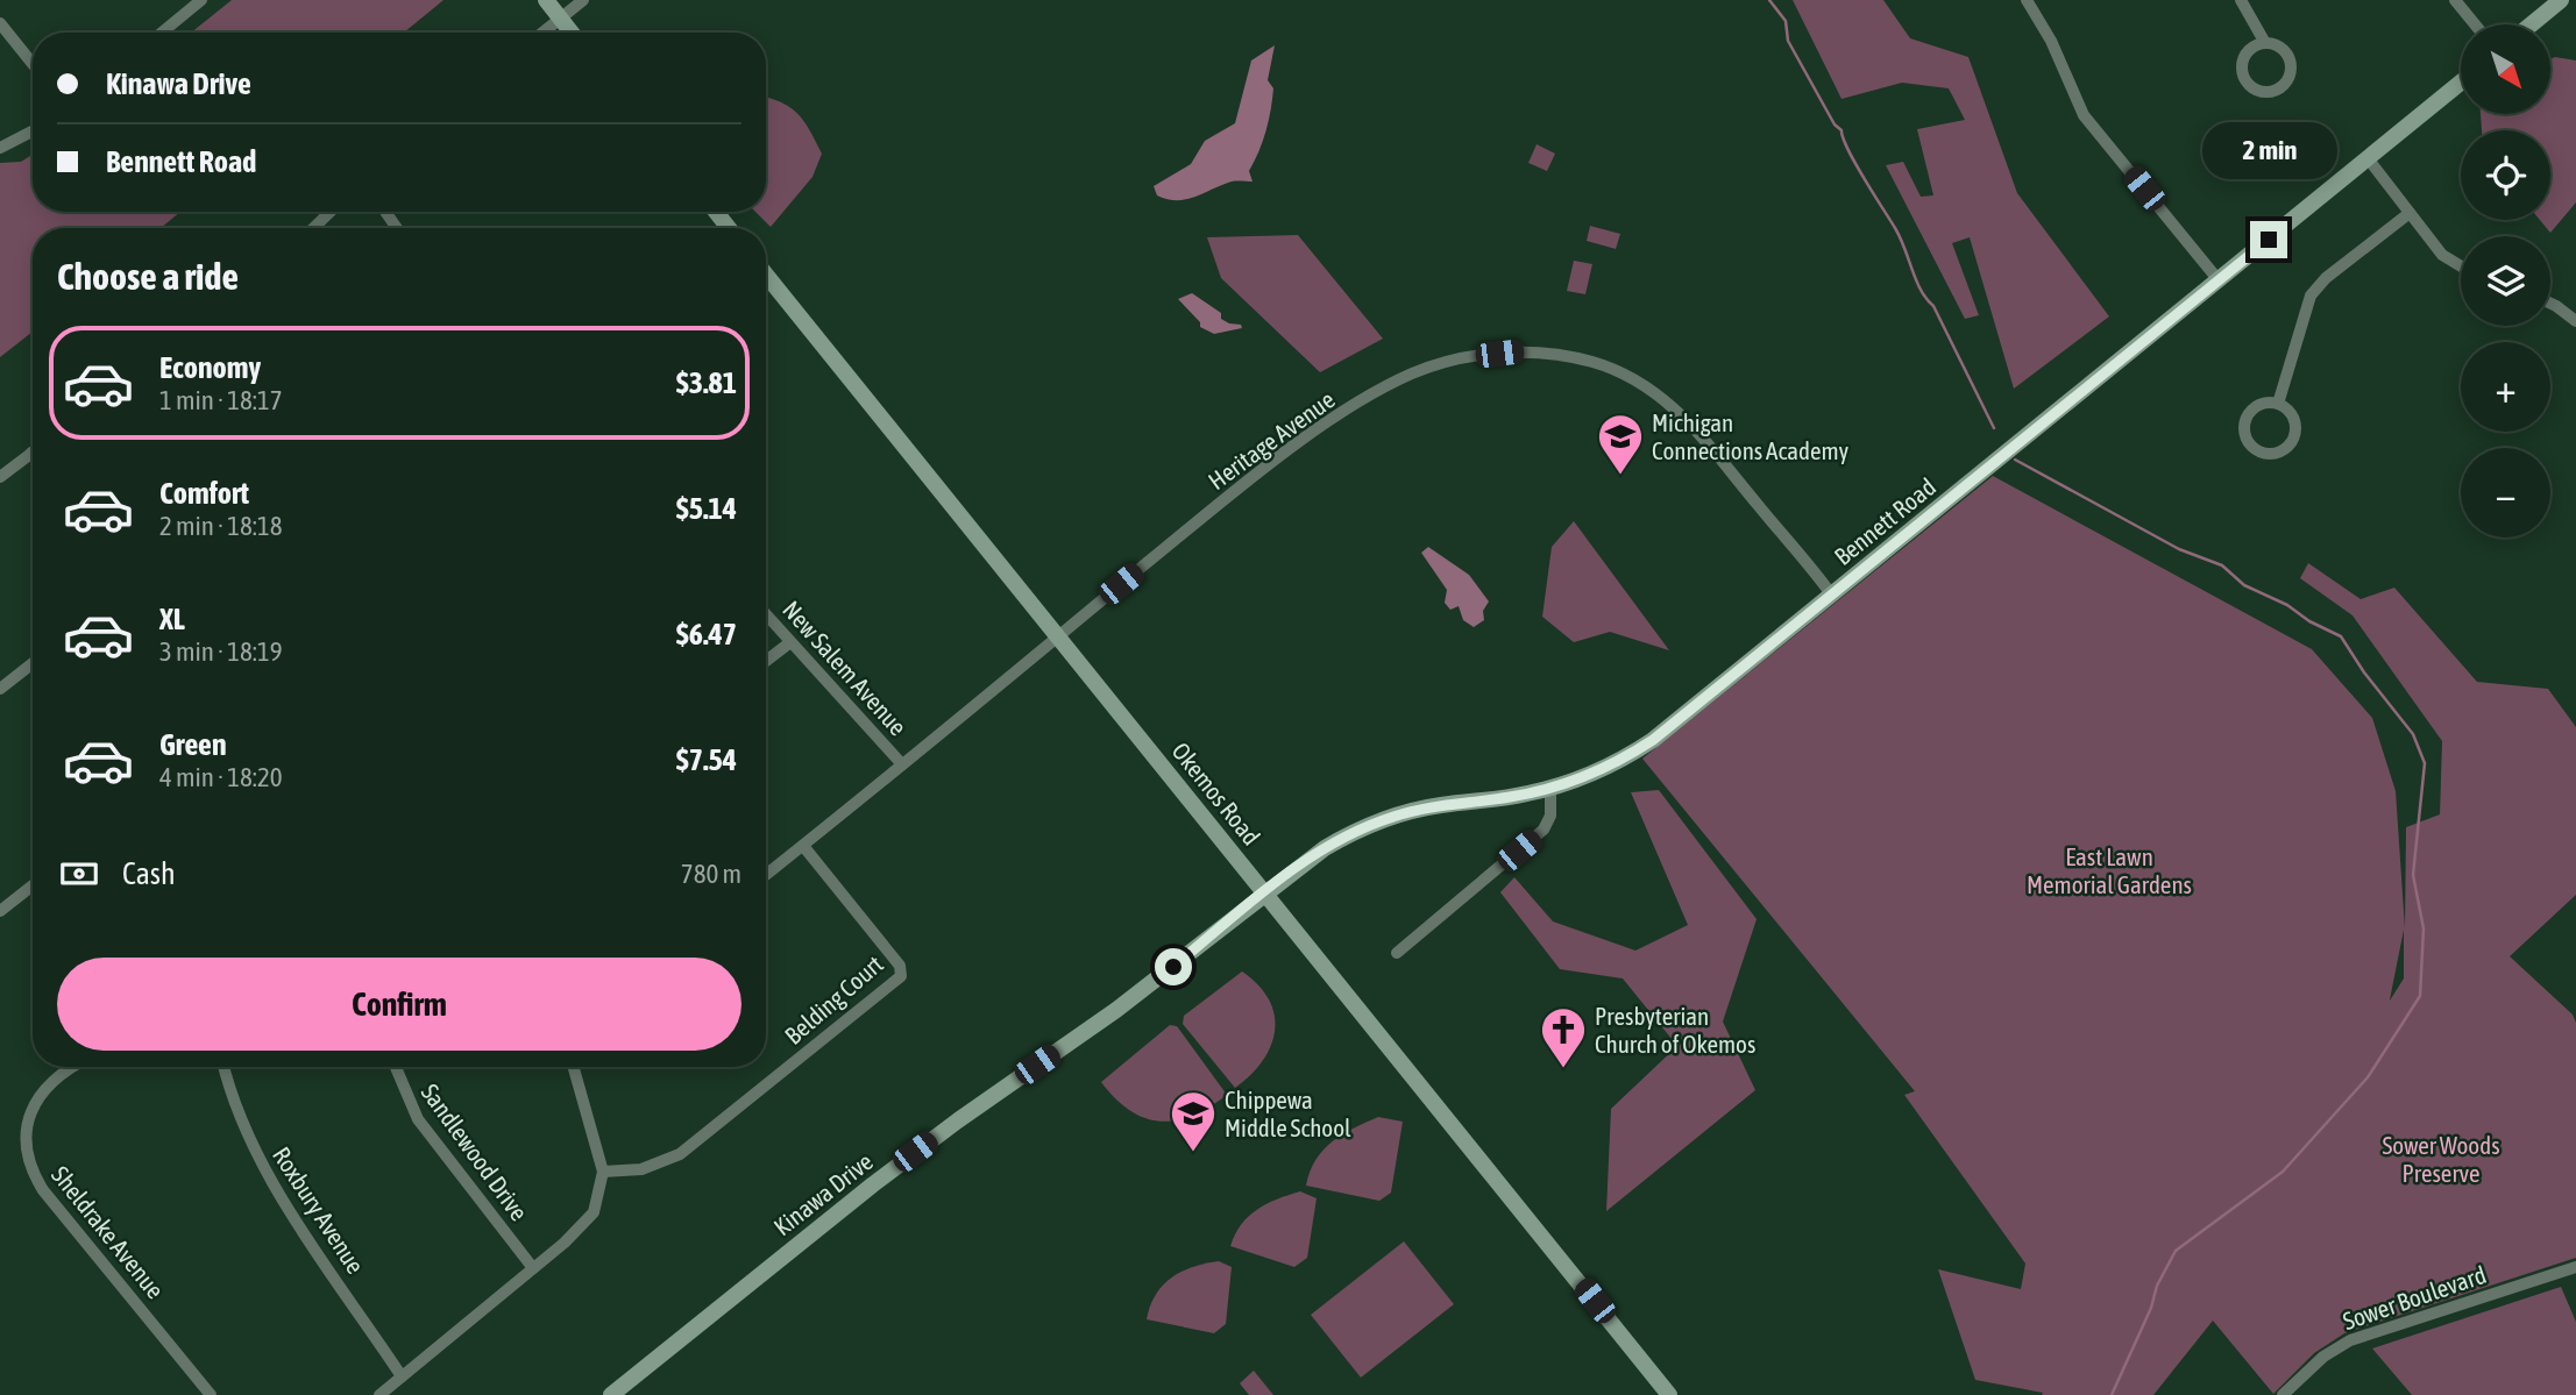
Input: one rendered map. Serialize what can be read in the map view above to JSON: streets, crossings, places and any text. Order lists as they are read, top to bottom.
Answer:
{
  "streets": {
    "street": [
      "Heritage Avenue",
      "Bennett Road",
      "New Salem Avenue",
      "Okemos Road",
      "Belding Court",
      "Sandlewood Drive",
      "Kinawa Drive",
      "Roxbury Avenue",
      "Sheldrake Avenue",
      "Sower Boulevard"
    ]
  },
  "crossings": [
    ["Heritage Avenue", "Bennett Road"],
    ["Heritage Avenue", "New Salem Avenue"],
    ["Heritage Avenue", "Okemos Road"],
    ["Heritage Avenue", "Belding Court"],
    ["Bennett Road", "Okemos Road"],
    ["Bennett Road", "Kinawa Drive"],
    ["Okemos Road", "Kinawa Drive"]
  ],
  "parks": ["East Lawn Memorial Gardens", "Sower Woods Preserve"],
  "places": {
    "school or university": ["Michigan Connections Academy", "Chippewa Middle School"],
    "church": ["Presbyterian Church of Okemos"]
  },
  "north": "bottom right",
  "page": {
    "map_buttons": ["+", "−"],
    "banner": ["Kinawa Drive", "Bennett Road"],
    "bubble": "2 min",
    "heading": "Choose a ride",
    "list": [
      {
        "name": "Economy",
        "note": "1 min · 18:17",
        "value": "$3.81"
      },
      {
        "name": "Comfort",
        "note": "2 min · 18:18",
        "value": "$5.14"
      },
      {
        "name": "XL",
        "note": "3 min · 18:19",
        "value": "$6.47"
      },
      {
        "name": "Green",
        "note": "4 min · 18:20",
        "value": "$7.54"
      }
    ],
    "pay": ["Cash", "780 m"],
    "buttons": "Confirm"
  }
}
